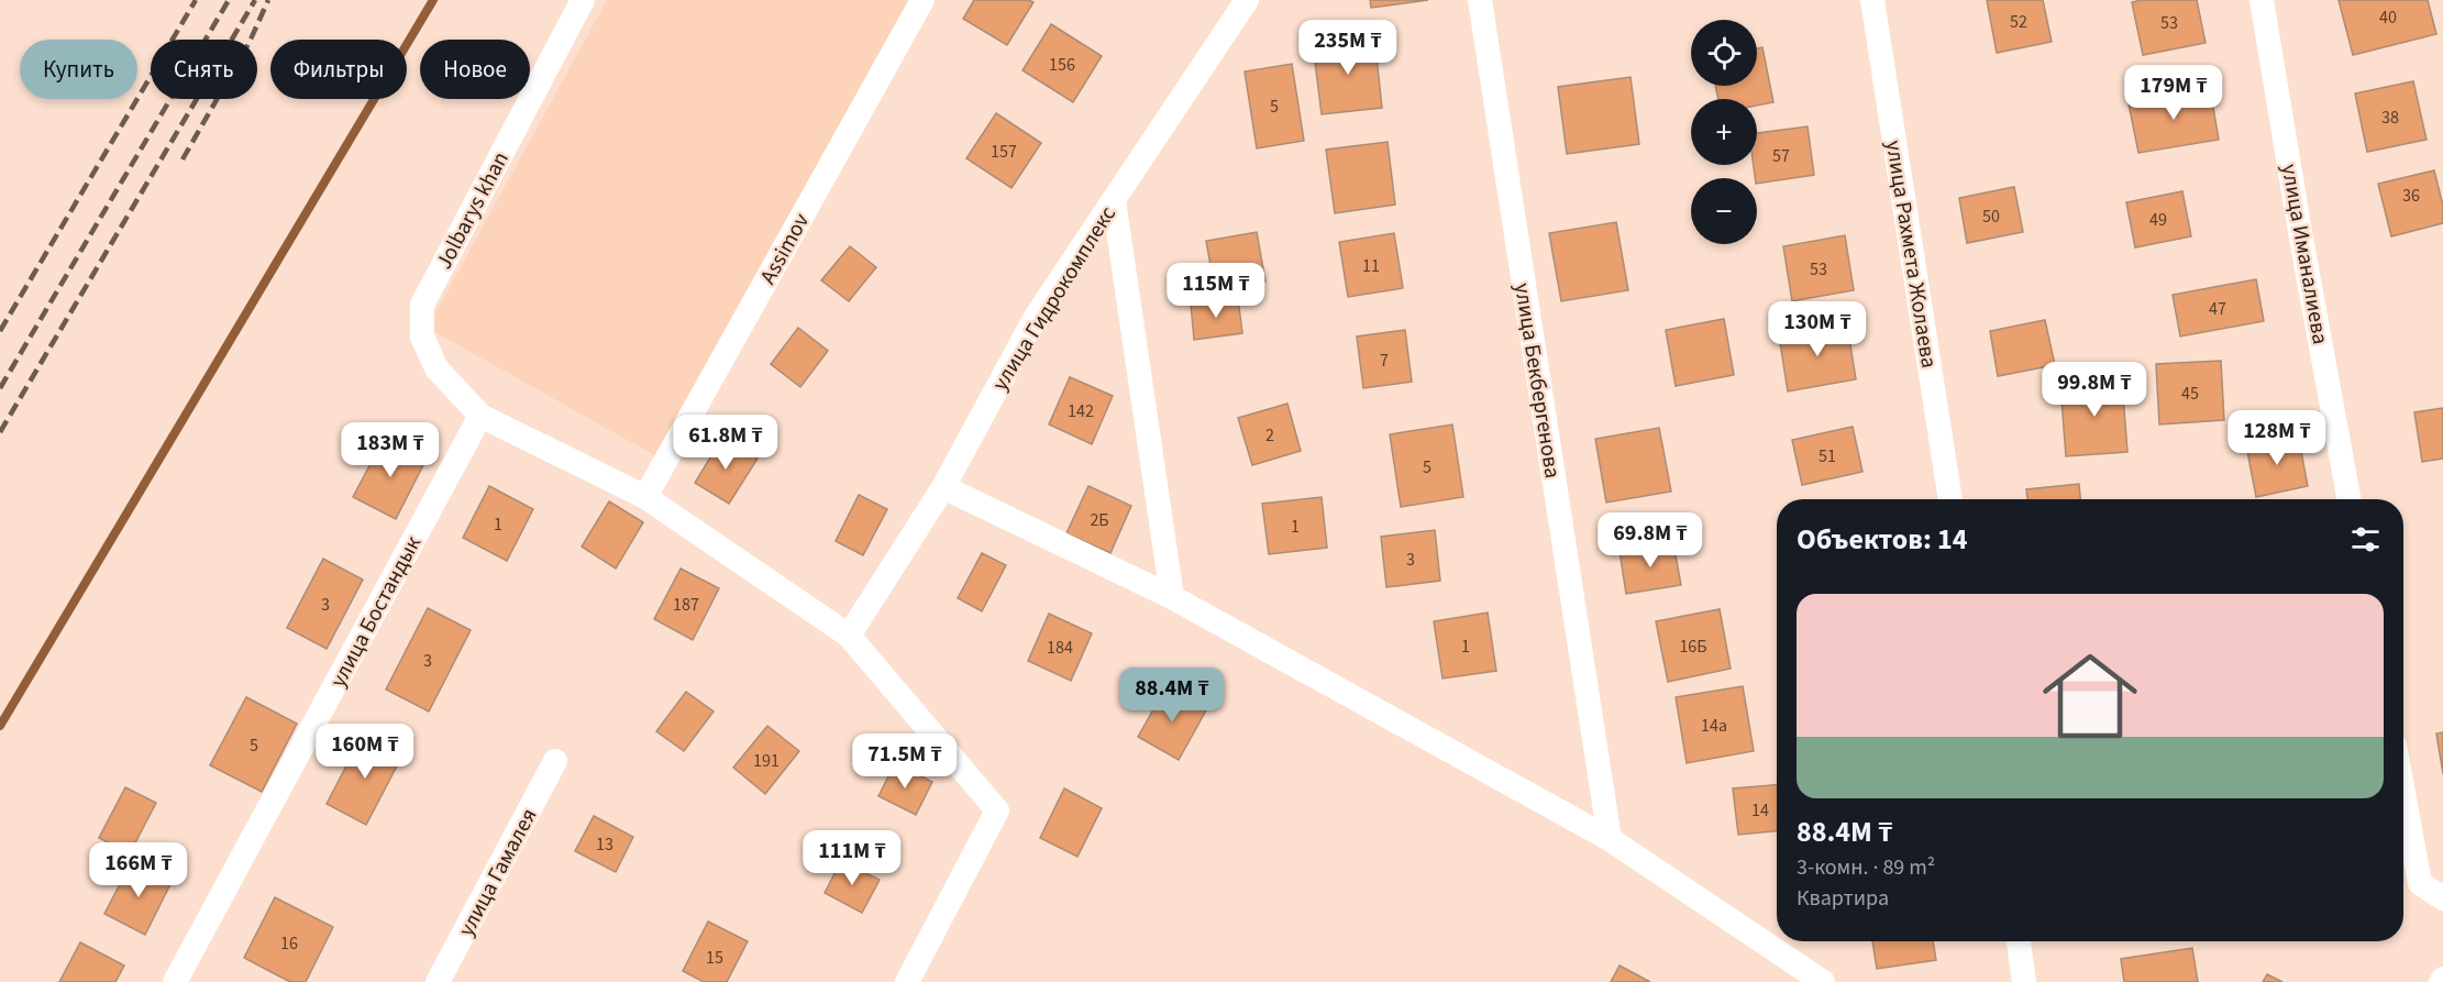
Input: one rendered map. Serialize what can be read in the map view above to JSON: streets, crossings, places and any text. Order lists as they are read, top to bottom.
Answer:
{
  "streets": {
    "street": [
      "Jolbarys khan",
      "Assimov",
      "улица Рахмета Жолаева",
      "улица Иманалиева",
      "улица Гидрокомплекс",
      "улица Бекбергенова",
      "улица Бостандык",
      "улица Гамалея"
    ]
  },
  "crossings": [
    ["Jolbarys khan", "улица Бостандык"]
  ],
  "house_numbers": [
    "40",
    "52",
    "53",
    "156",
    "5",
    "38",
    "157",
    "57",
    "36",
    "50",
    "49",
    "11",
    "53",
    "47",
    "7",
    "45",
    "142",
    "2",
    "51",
    "5",
    "2Б",
    "1",
    "1",
    "3",
    "3",
    "187",
    "1",
    "16Б",
    "184",
    "3",
    "14а",
    "5",
    "191",
    "14",
    "13",
    "16",
    "15"
  ],
  "page": {
    "map_buttons": ["+", "−"],
    "price": [
      "235M ₸",
      "179M ₸",
      "115M ₸",
      "130M ₸",
      "99.8M ₸",
      "128M ₸",
      "61.8M ₸",
      "183M ₸",
      "69.8M ₸",
      "88.4M ₸",
      "160M ₸",
      "71.5M ₸",
      "111M ₸",
      "166M ₸"
    ],
    "chip": [
      "Купить",
      "Снять",
      "Фильтры",
      "Новое"
    ],
    "heading": "Объектов: 14",
    "list": [
      {
        "name": "88.4M ₸",
        "note": "3-комн. · 89 m² · Квартира"
      }
    ]
  }
}
